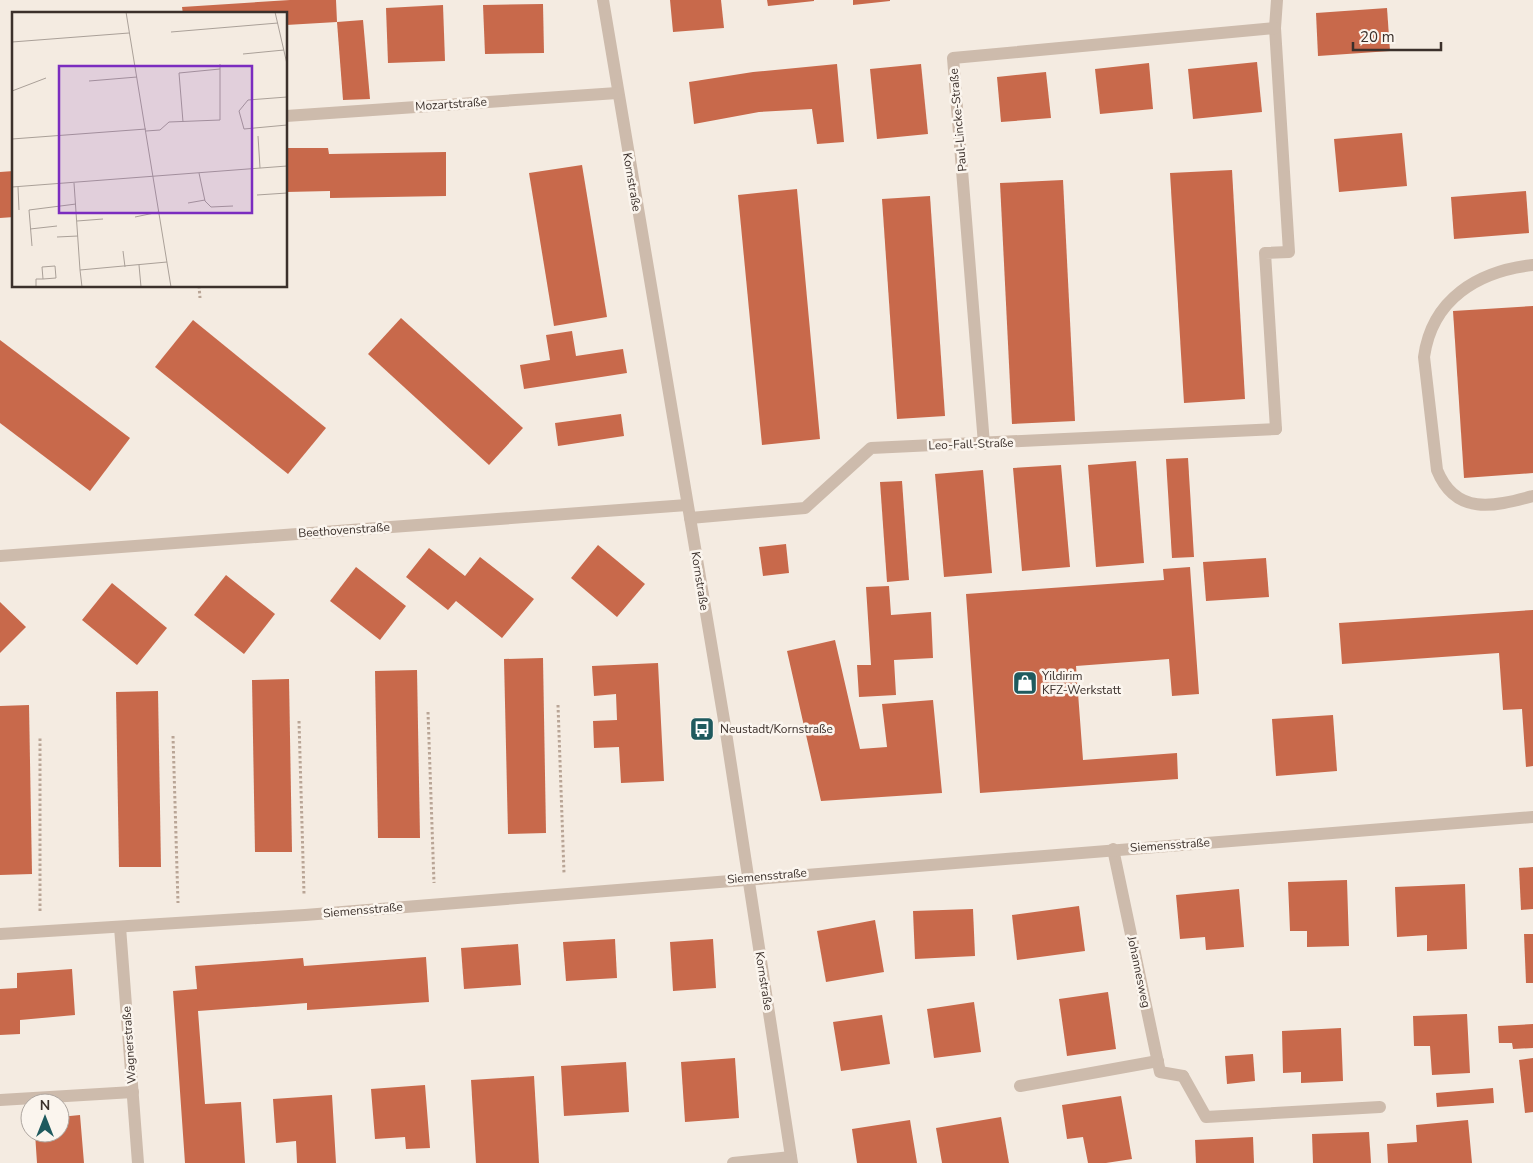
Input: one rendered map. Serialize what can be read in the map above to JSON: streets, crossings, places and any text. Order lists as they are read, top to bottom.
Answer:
{
  "streets": {
    "street": [
      "Mozartstraße",
      "Paul-Lincke-Straße",
      "Kornstraße",
      "Leo-Fall-Straße",
      "Beethovenstraße",
      "Siemensstraße",
      "Johannesweg",
      "Wagnerstraße"
    ]
  },
  "crossings": [
    ["Mozartstraße", "Kornstraße"],
    ["Paul-Lincke-Straße", "Leo-Fall-Straße"],
    ["Kornstraße", "Leo-Fall-Straße"],
    ["Kornstraße", "Beethovenstraße"],
    ["Kornstraße", "Siemensstraße"],
    ["Siemensstraße", "Johannesweg"],
    ["Siemensstraße", "Wagnerstraße"]
  ],
  "places": {
    "shop": ["Yildirim KFZ-Werkstatt"],
    "bus stop": ["Neustadt/Kornstraße"]
  },
  "scale_bar": "20 m",
  "north": "top"
}
